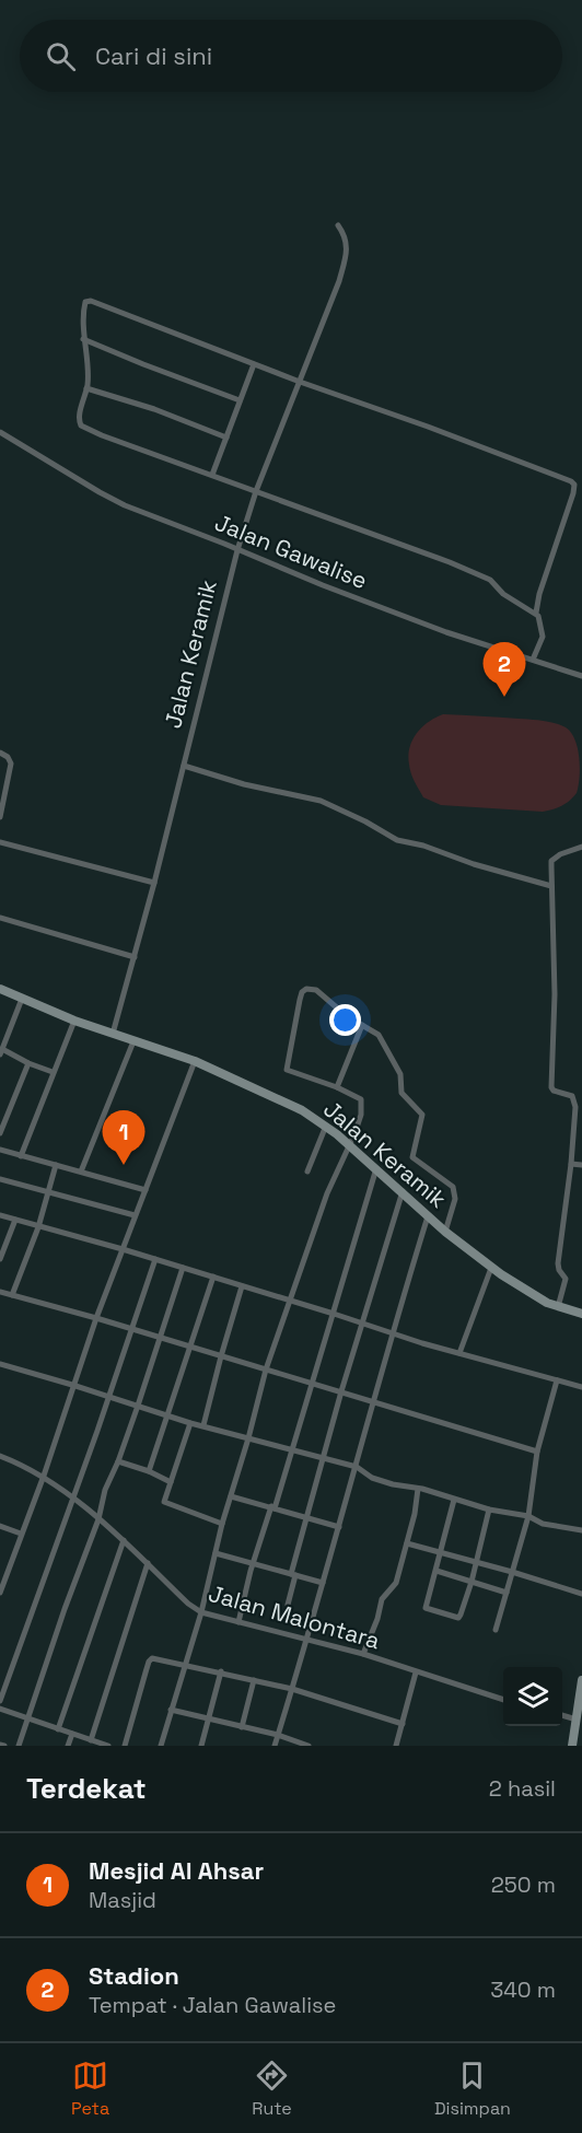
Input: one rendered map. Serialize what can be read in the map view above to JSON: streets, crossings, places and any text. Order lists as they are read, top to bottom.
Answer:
{
  "streets": {
    "street": ["Jalan Gawalise", "Jalan Keramik", "Jalan Malontara"]
  },
  "crossings": [
    ["Jalan Gawalise", "Jalan Keramik"]
  ],
  "page": {
    "search": "Cari di sini",
    "pins": ["2", "1"],
    "heading": ["Terdekat", "2 hasil"],
    "list": [
      {
        "mark": "1",
        "name": "Mesjid Al Ahsar",
        "note": "Masjid",
        "value": "250 m"
      },
      {
        "mark": "2",
        "name": "Stadion",
        "note": "Tempat · Jalan Gawalise",
        "value": "340 m"
      }
    ],
    "nav": ["Peta", "Rute", "Disimpan"]
  }
}
